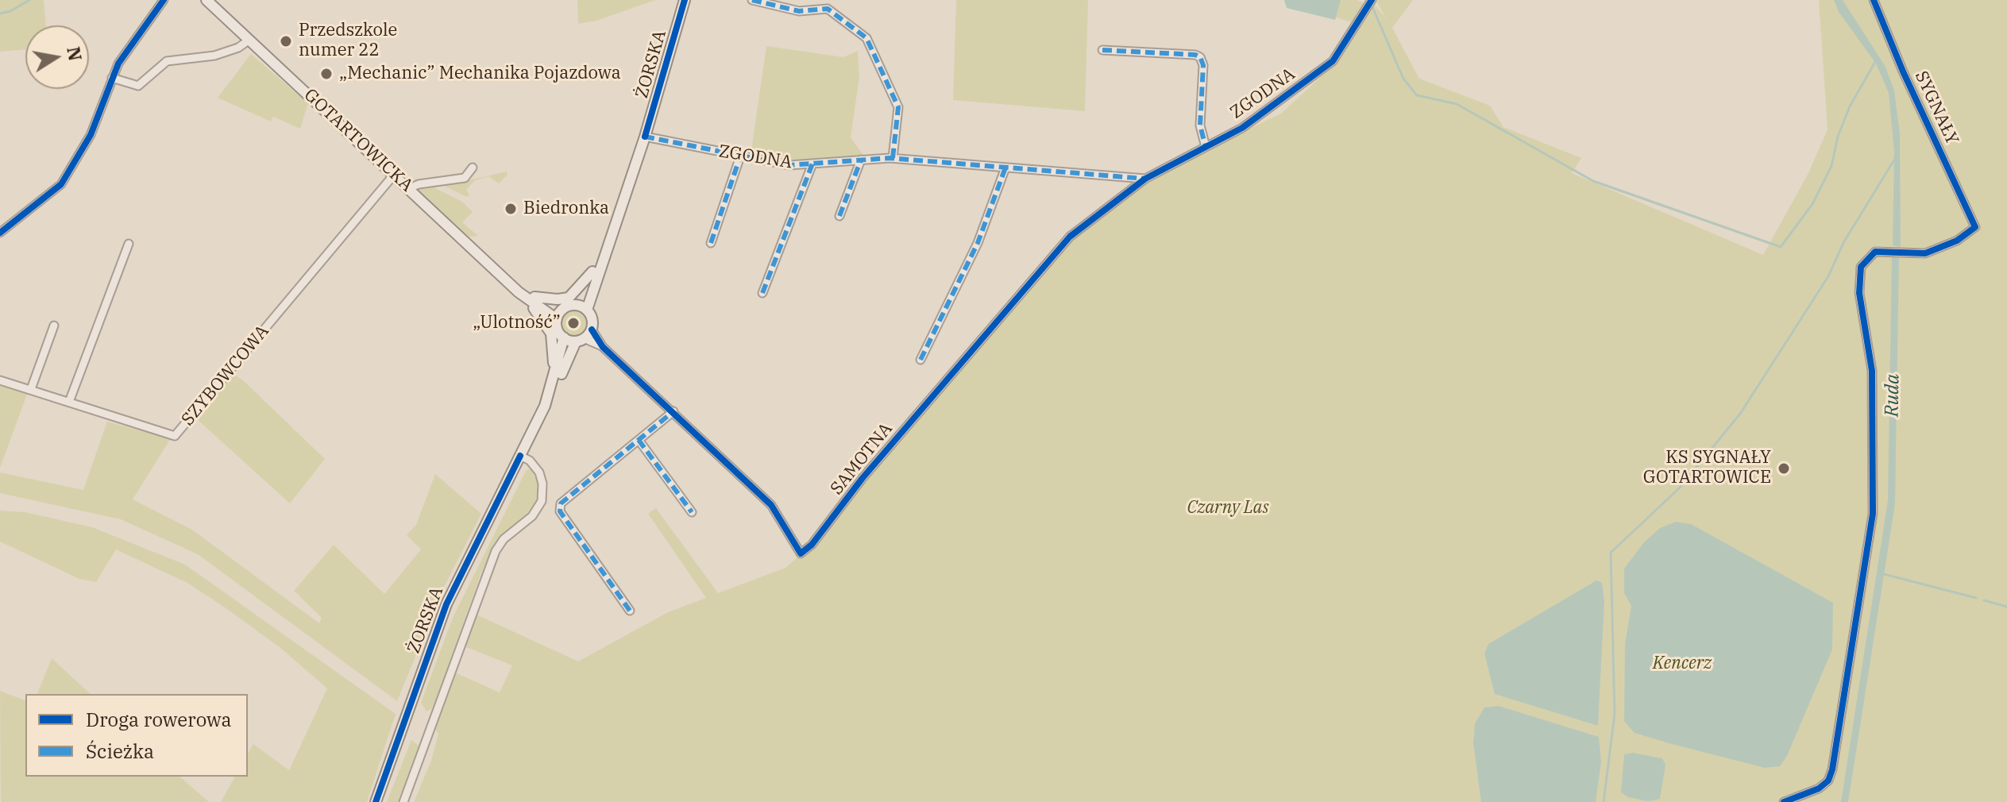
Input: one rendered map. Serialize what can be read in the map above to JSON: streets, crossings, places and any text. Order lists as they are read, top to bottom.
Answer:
{
  "streets": {
    "main road": ["ŻORSKA", "GOTARTOWICKA"],
    "street": [
      "ZGODNA",
      "SYGNAŁY",
      "SZYBOWCOWA",
      "SAMOTNA"
    ]
  },
  "crossings": [
    ["ŻORSKA", "ZGODNA"],
    ["ŻORSKA", "GOTARTOWICKA"],
    ["ŻORSKA", "SAMOTNA"],
    ["ZGODNA", "SAMOTNA"],
    ["GOTARTOWICKA", "SZYBOWCOWA"],
    ["GOTARTOWICKA", "SAMOTNA"]
  ],
  "water": ["Ruda"],
  "parks": ["Czarny Las", "Kencerz"],
  "places": [
    "Przedszkole numer 22",
    "„Mechanic” Mechanika Pojazdowa",
    "Biedronka",
    "„Ulotność”",
    "KS SYGNAŁY GOTARTOWICE"
  ],
  "legend": ["Droga rowerowa", "Ścieżka"],
  "north": "right"
}
